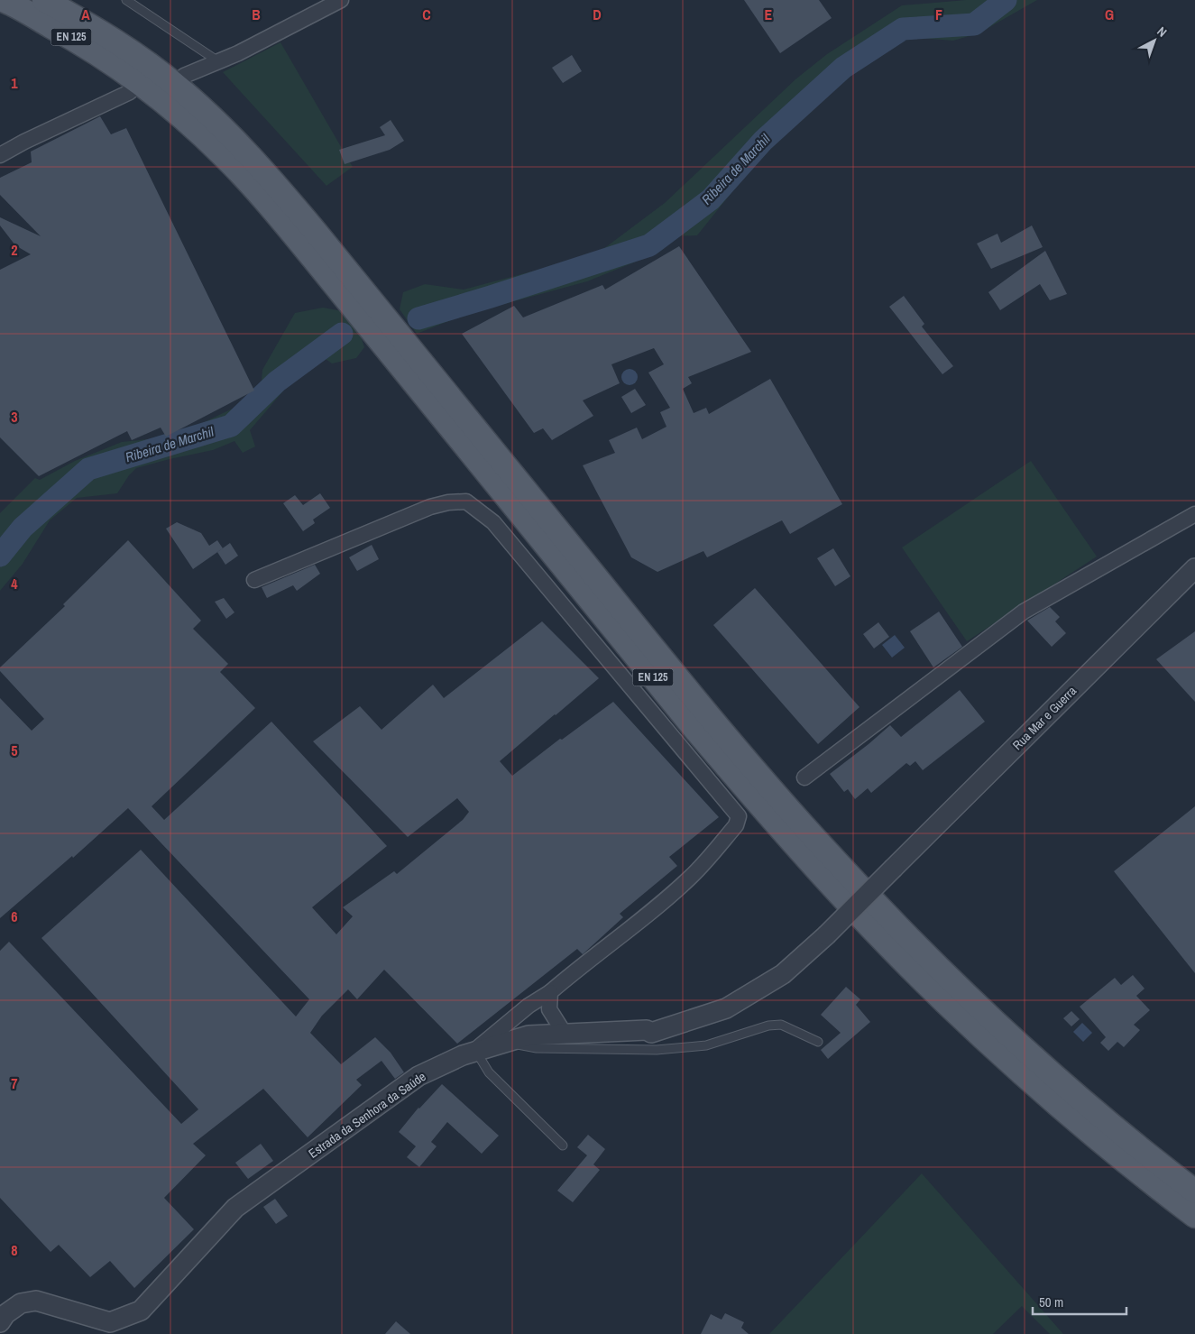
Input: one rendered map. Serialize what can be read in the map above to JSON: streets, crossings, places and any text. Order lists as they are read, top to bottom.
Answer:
{
  "streets": {
    "main road": ["EN 125"],
    "street": ["Rua Mar e Guerra", "Estrada da Senhora da Saúde"]
  },
  "crossings": [
    ["Rua Mar e Guerra", "Estrada da Senhora da Saúde"]
  ],
  "water": ["Ribeira de Marchil"],
  "scale_bar": "50 m",
  "north": "top right",
  "grid": {
    "columns": [
      "A",
      "B",
      "C",
      "D",
      "E",
      "F",
      "G"
    ],
    "rows": [
      "1",
      "2",
      "3",
      "4",
      "5",
      "6",
      "7",
      "8"
    ]
  }
}
